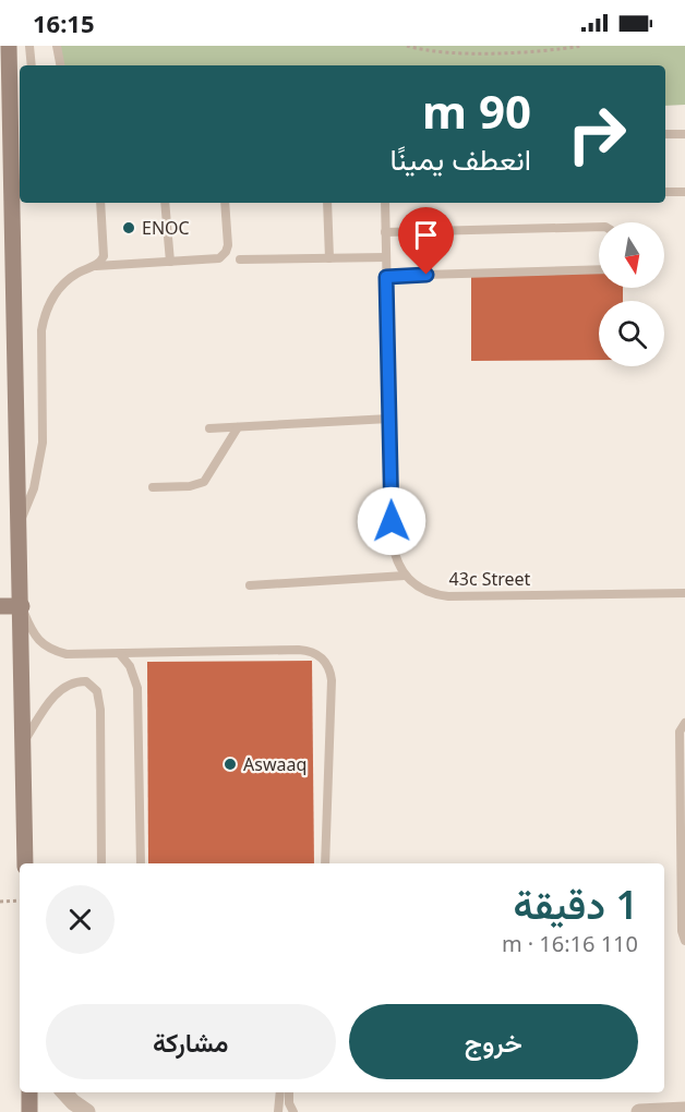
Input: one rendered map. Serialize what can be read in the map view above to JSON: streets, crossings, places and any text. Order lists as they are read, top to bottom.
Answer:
{
  "streets": {
    "lane": ["43c Street"]
  },
  "places": ["ENOC", "Aswaaq"],
  "north": "bottom",
  "page": {
    "status": "16:15",
    "turn": ["90 m", "انعطف يمينًا"],
    "heading": ["1 دقيقة", "110 m · 16:16"],
    "buttons": ["خروج", "مشاركة"]
  }
}
